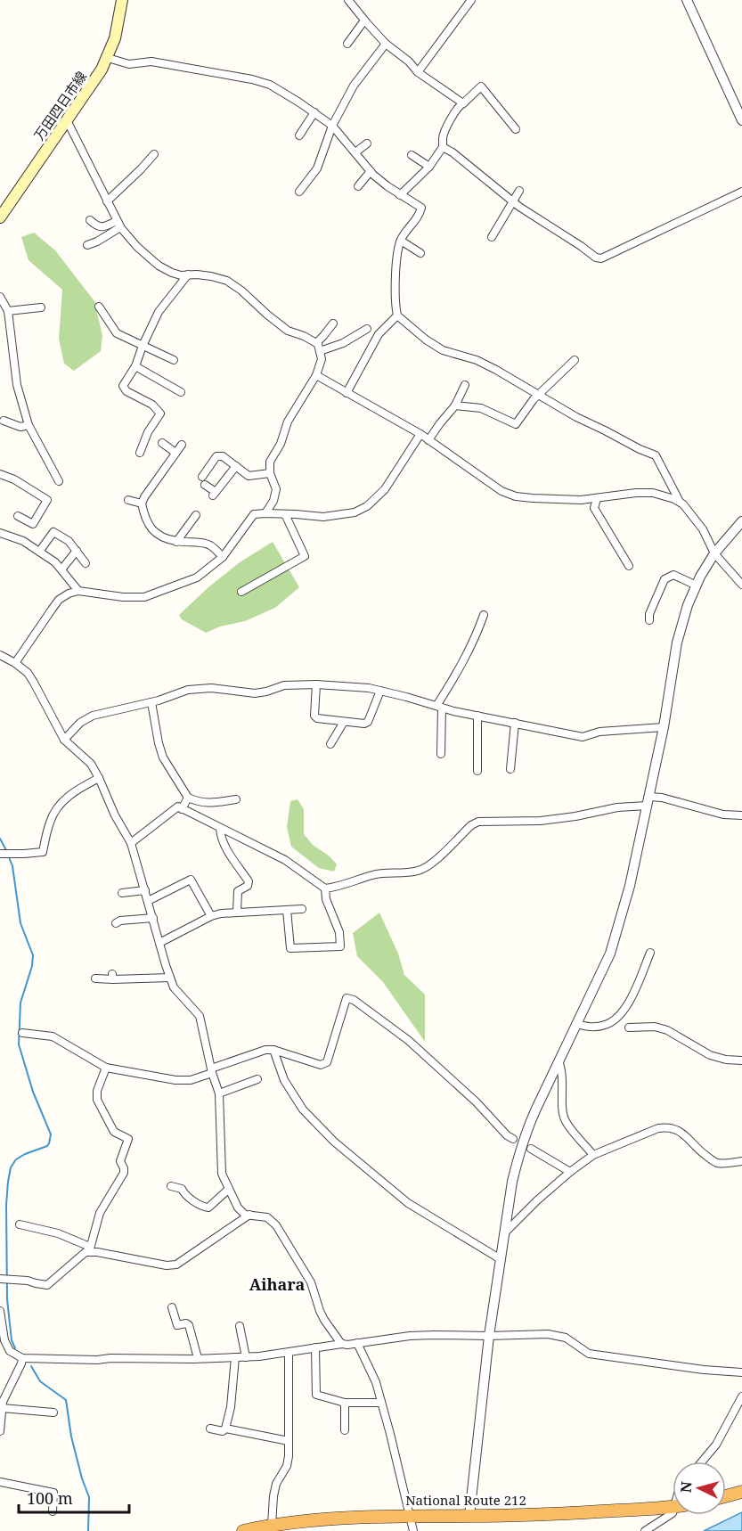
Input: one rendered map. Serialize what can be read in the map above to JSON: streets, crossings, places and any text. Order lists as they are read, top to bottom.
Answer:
{
  "streets": {
    "highway": ["National Route 212"],
    "main road": ["万田四日市線"]
  },
  "districts": ["Aihara"],
  "scale_bar": "100 m",
  "north": "left"
}
